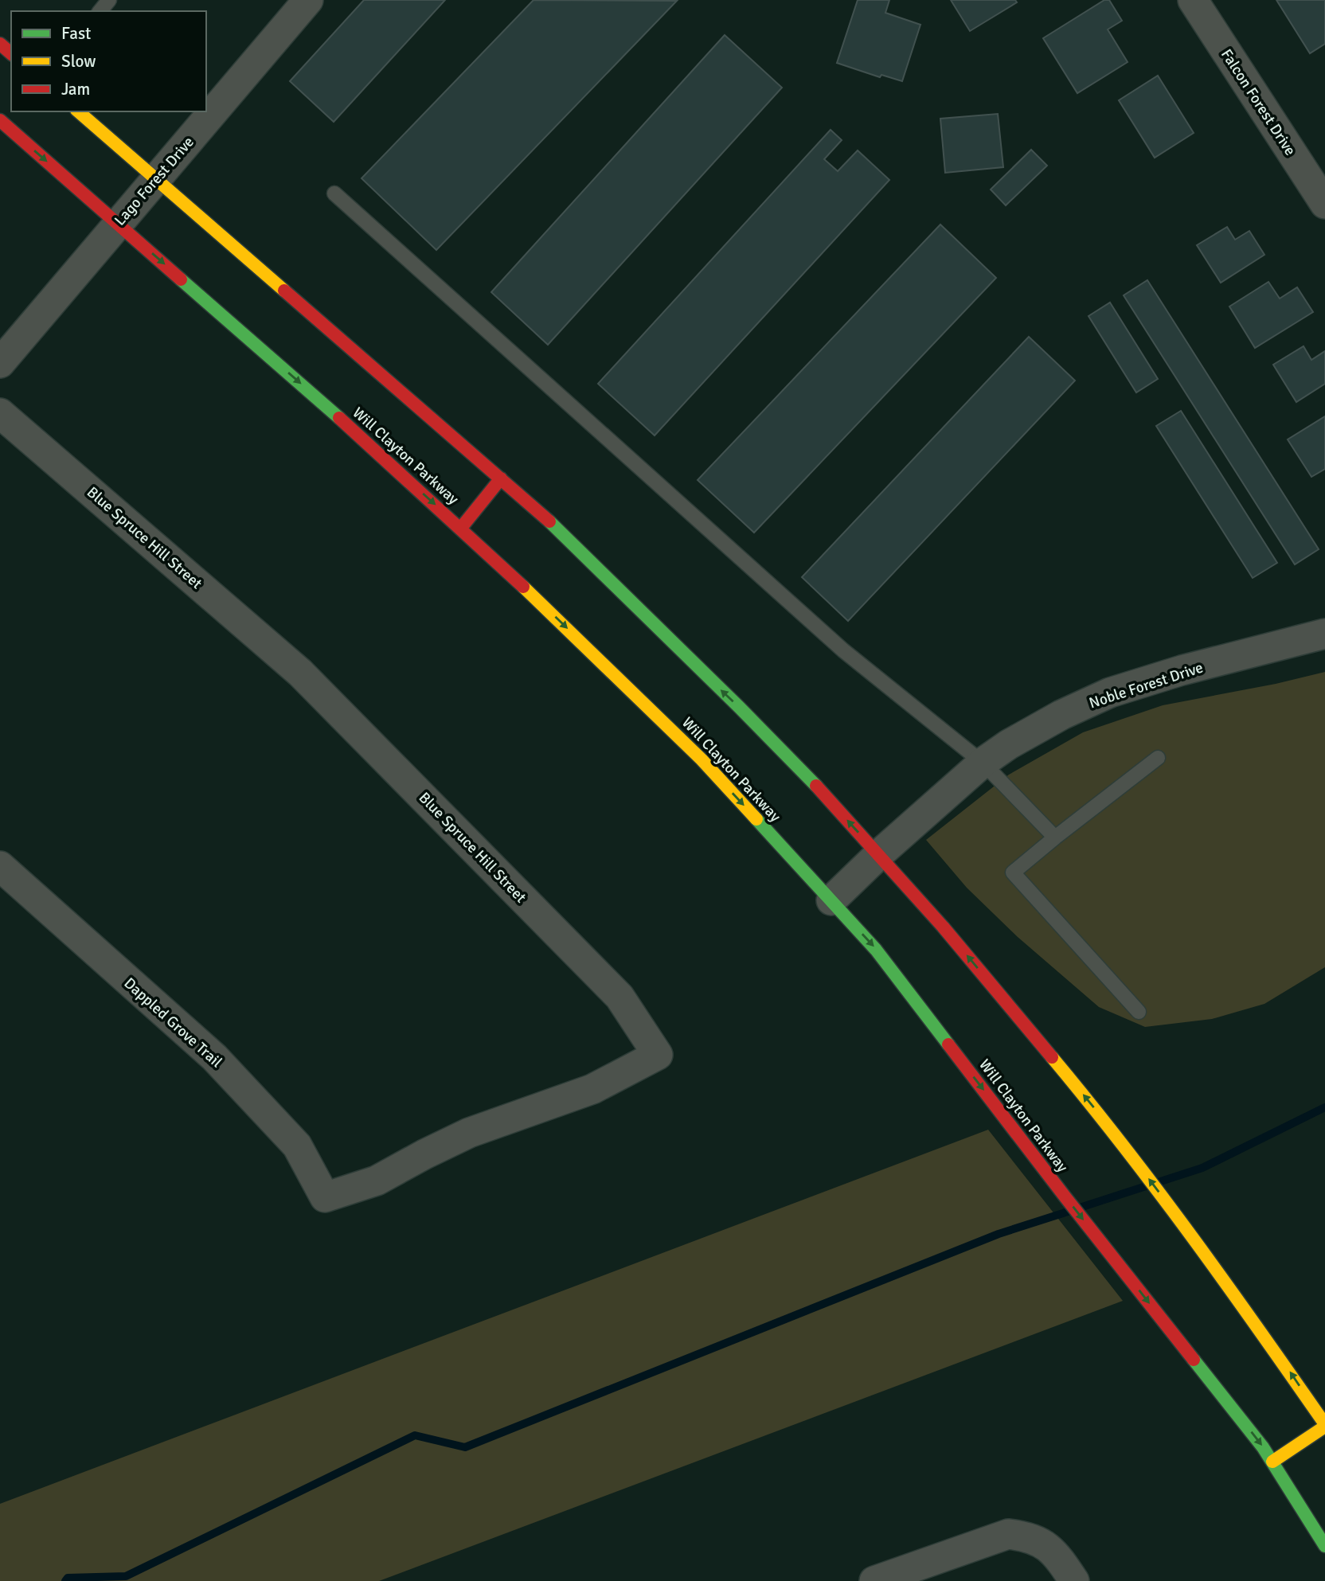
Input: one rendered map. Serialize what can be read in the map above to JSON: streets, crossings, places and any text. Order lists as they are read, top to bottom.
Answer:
{
  "streets": {
    "main road": ["Will Clayton Parkway"],
    "street": [
      "Falcon Forest Drive",
      "Lago Forest Drive",
      "Blue Spruce Hill Street",
      "Noble Forest Drive",
      "Dappled Grove Trail"
    ]
  },
  "crossings": [
    ["Lago Forest Drive", "Will Clayton Parkway"],
    ["Will Clayton Parkway", "Noble Forest Drive"],
    ["Blue Spruce Hill Street", "Dappled Grove Trail"]
  ],
  "legend": ["Fast", "Slow", "Jam"]
}
